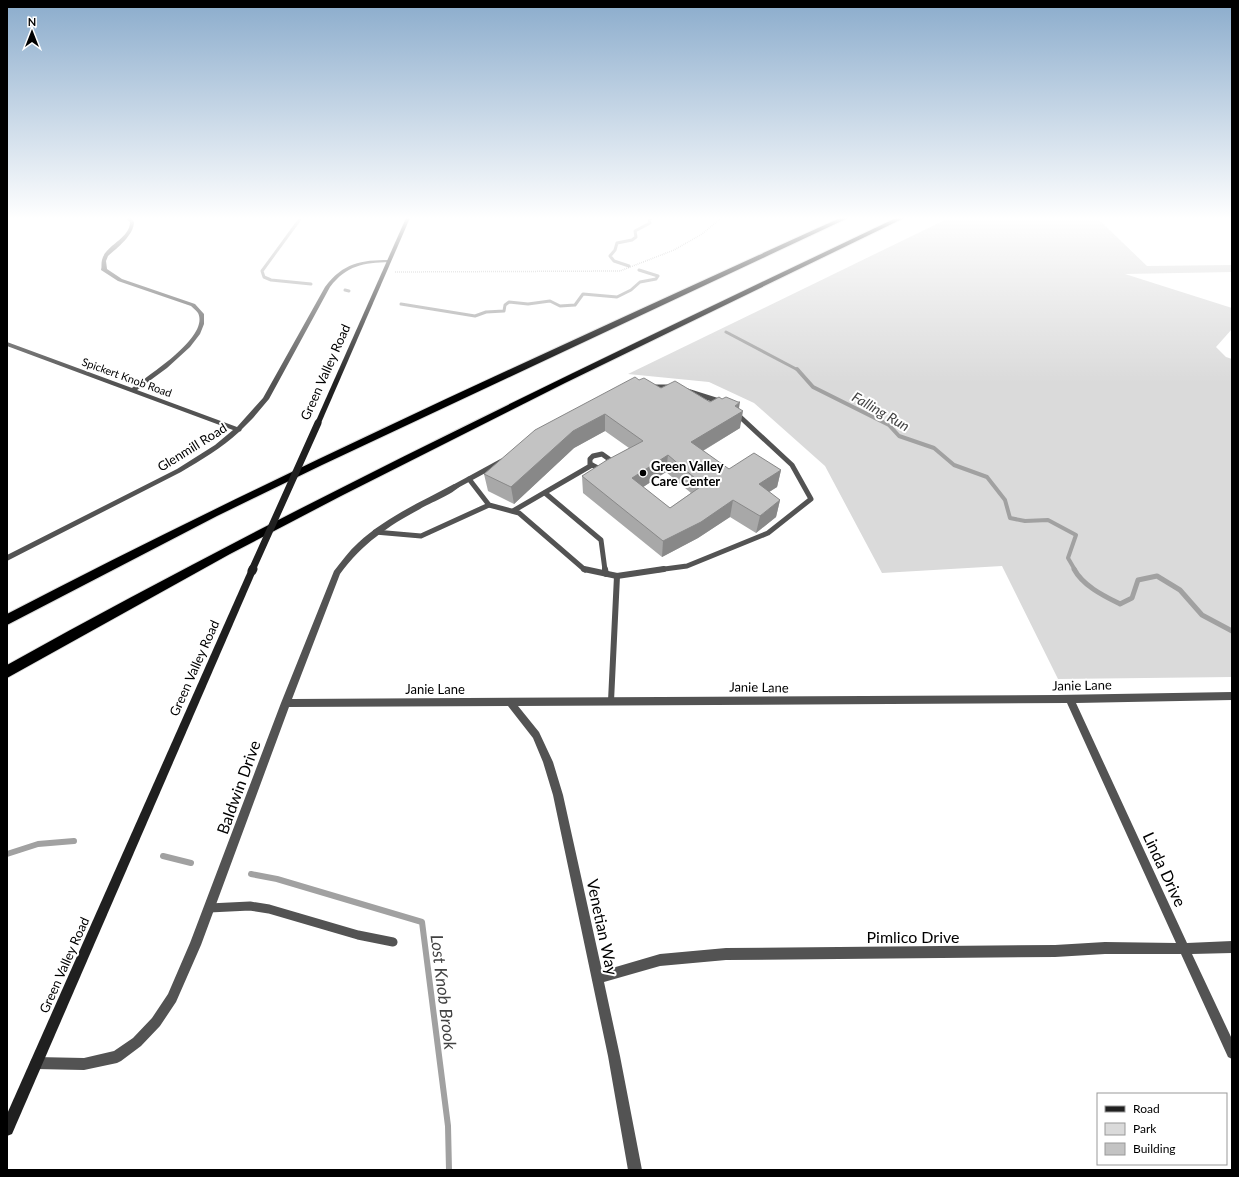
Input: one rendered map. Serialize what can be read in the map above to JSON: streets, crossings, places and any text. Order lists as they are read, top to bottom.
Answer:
{
  "streets": {
    "street": [
      "Green Valley Road",
      "Spickert Knob Road",
      "Glenmill Road",
      "Janie Lane",
      "Baldwin Drive",
      "Linda Drive",
      "Venetian Way",
      "Pimlico Drive"
    ]
  },
  "crossings": [
    ["Green Valley Road", "Baldwin Drive"],
    ["Spickert Knob Road", "Glenmill Road"],
    ["Janie Lane", "Baldwin Drive"],
    ["Janie Lane", "Linda Drive"],
    ["Janie Lane", "Venetian Way"],
    ["Linda Drive", "Pimlico Drive"],
    ["Venetian Way", "Pimlico Drive"]
  ],
  "water": ["Falling Run", "Lost Knob Brook"],
  "places": ["Green Valley Care Center"],
  "legend": ["Road", "Park", "Building"],
  "north": "top"
}
